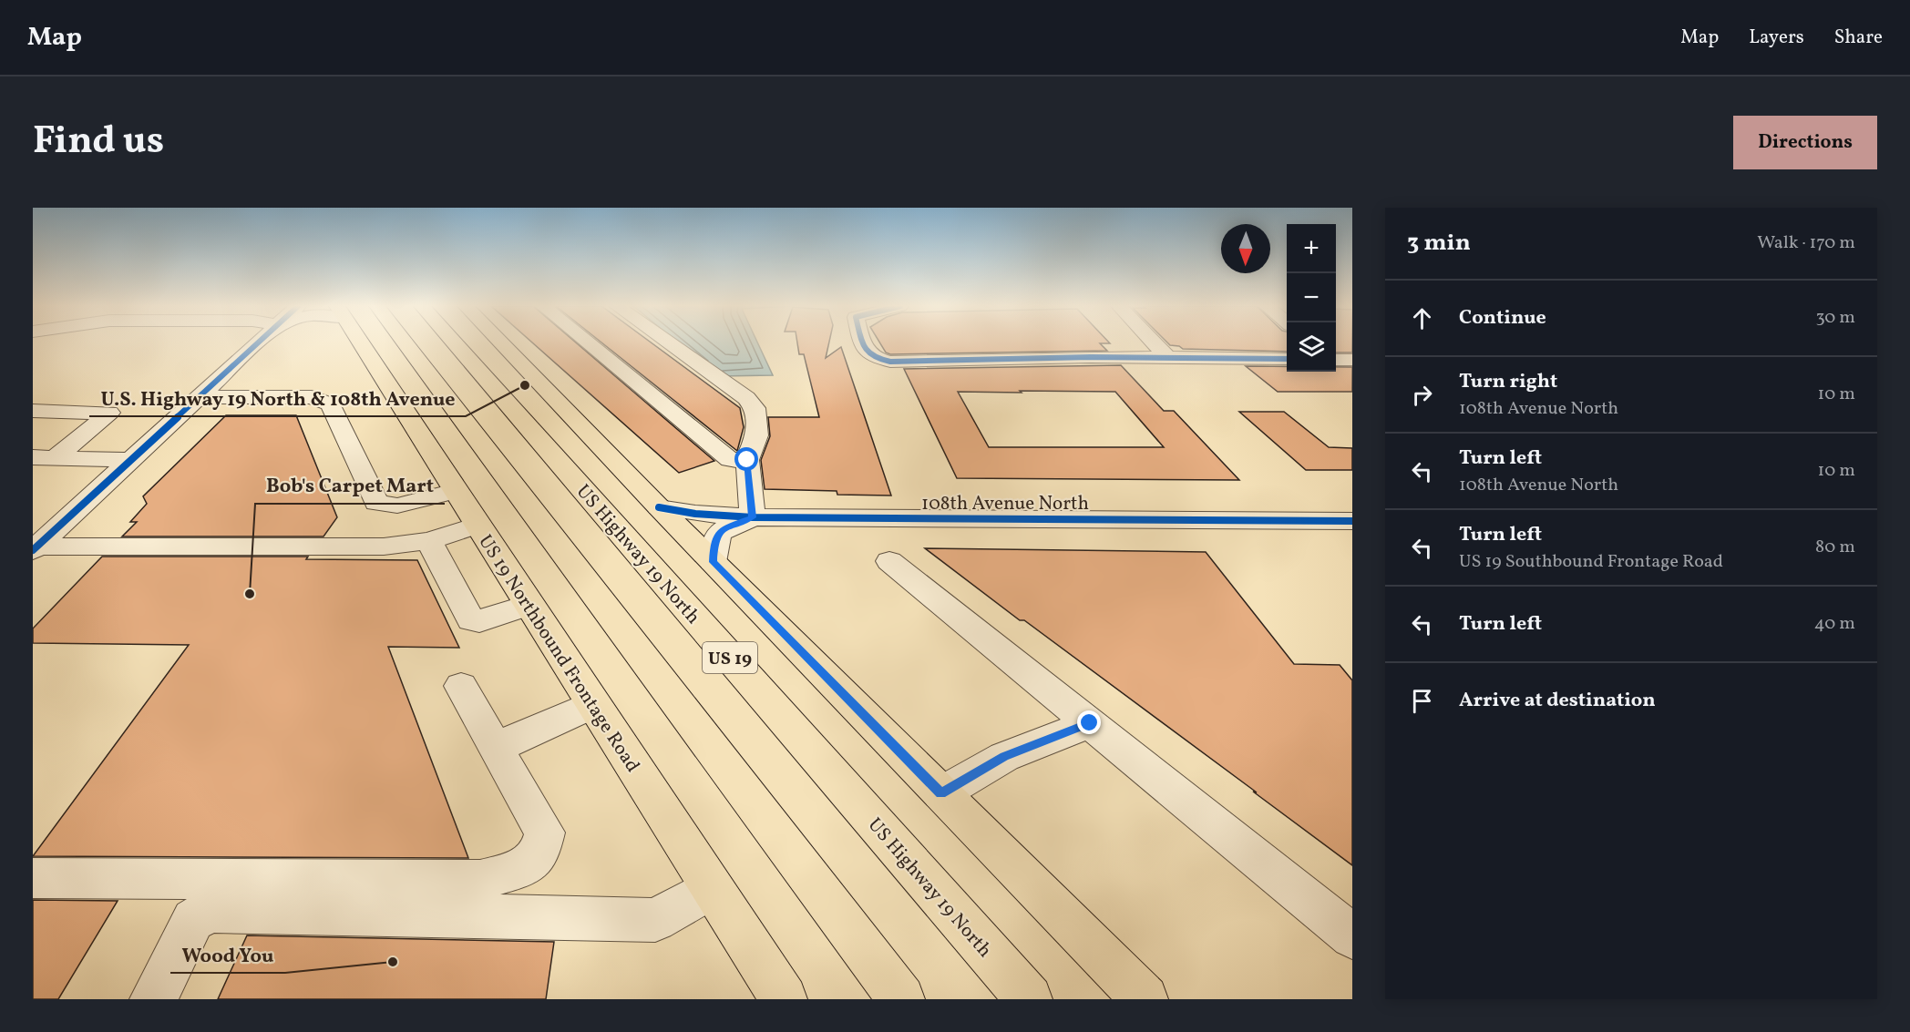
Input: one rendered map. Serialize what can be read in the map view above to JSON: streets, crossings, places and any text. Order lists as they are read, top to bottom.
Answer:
{
  "streets": {
    "main road": ["US Highway 19 North", "US 19 Northbound Frontage Road", "US 19"],
    "street": ["108th Avenue North"]
  },
  "places": ["U.S. Highway 19 North & 108th Avenue", "Bob's Carpet Mart", "Wood You"],
  "north": "bottom",
  "page": {
    "header": "Map",
    "nav": ["Map", "Layers", "Share"],
    "title": "Find us",
    "buttons": "Directions",
    "heading": ["3 min", "Walk · 170 m"],
    "map_buttons": ["+", "−"],
    "list": [
      ["Continue", "30 m"],
      ["Turn right", "108th Avenue North", "10 m"],
      ["Turn left", "108th Avenue North", "10 m"],
      ["Turn left", "US 19 Southbound Frontage Road", "80 m"],
      ["Turn left", "40 m"],
      "Arrive at destination"
    ]
  }
}
